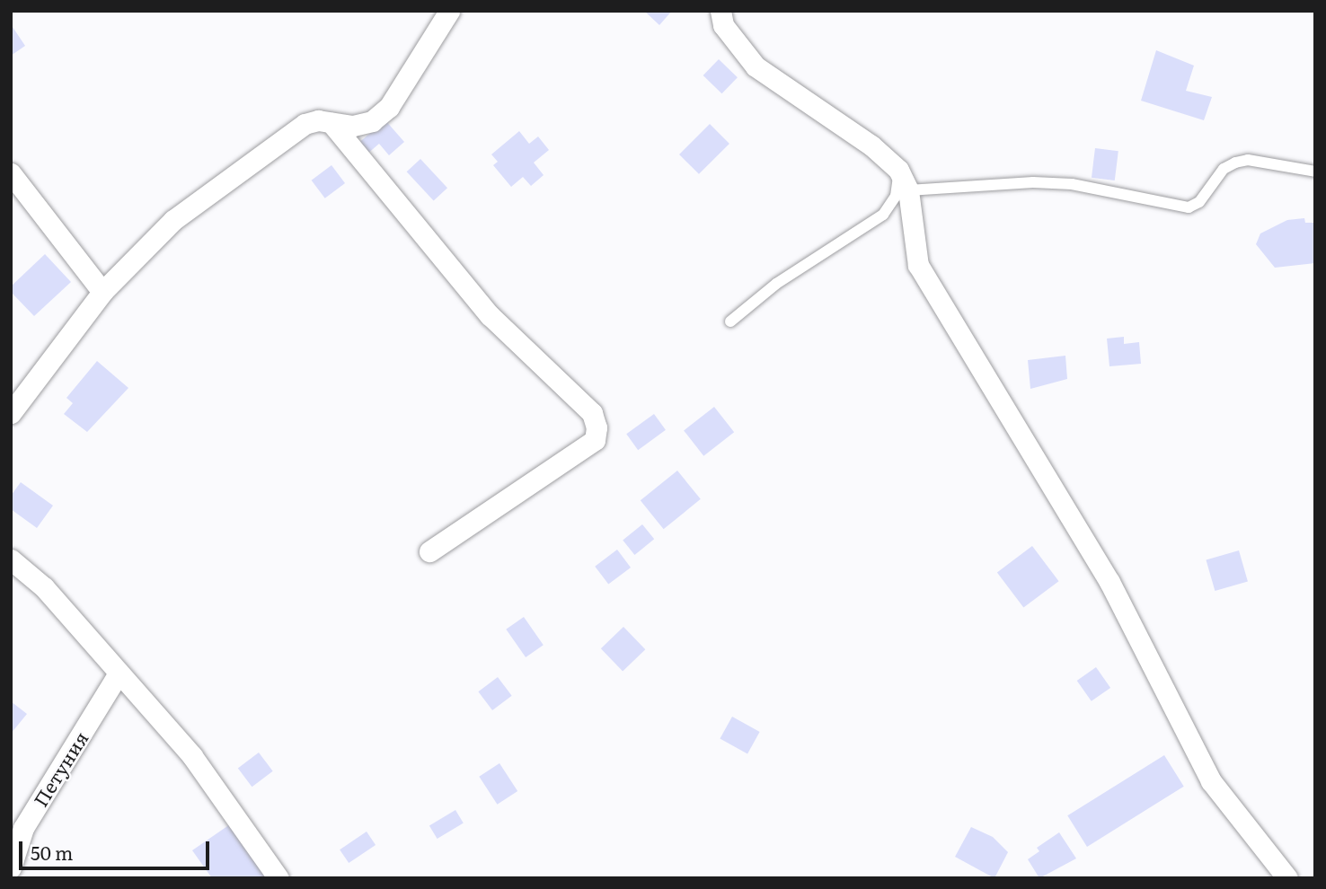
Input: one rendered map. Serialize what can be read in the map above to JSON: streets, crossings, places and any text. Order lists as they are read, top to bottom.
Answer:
{
  "streets": {
    "street": ["Петуния"]
  },
  "scale_bar": "50 m"
}
